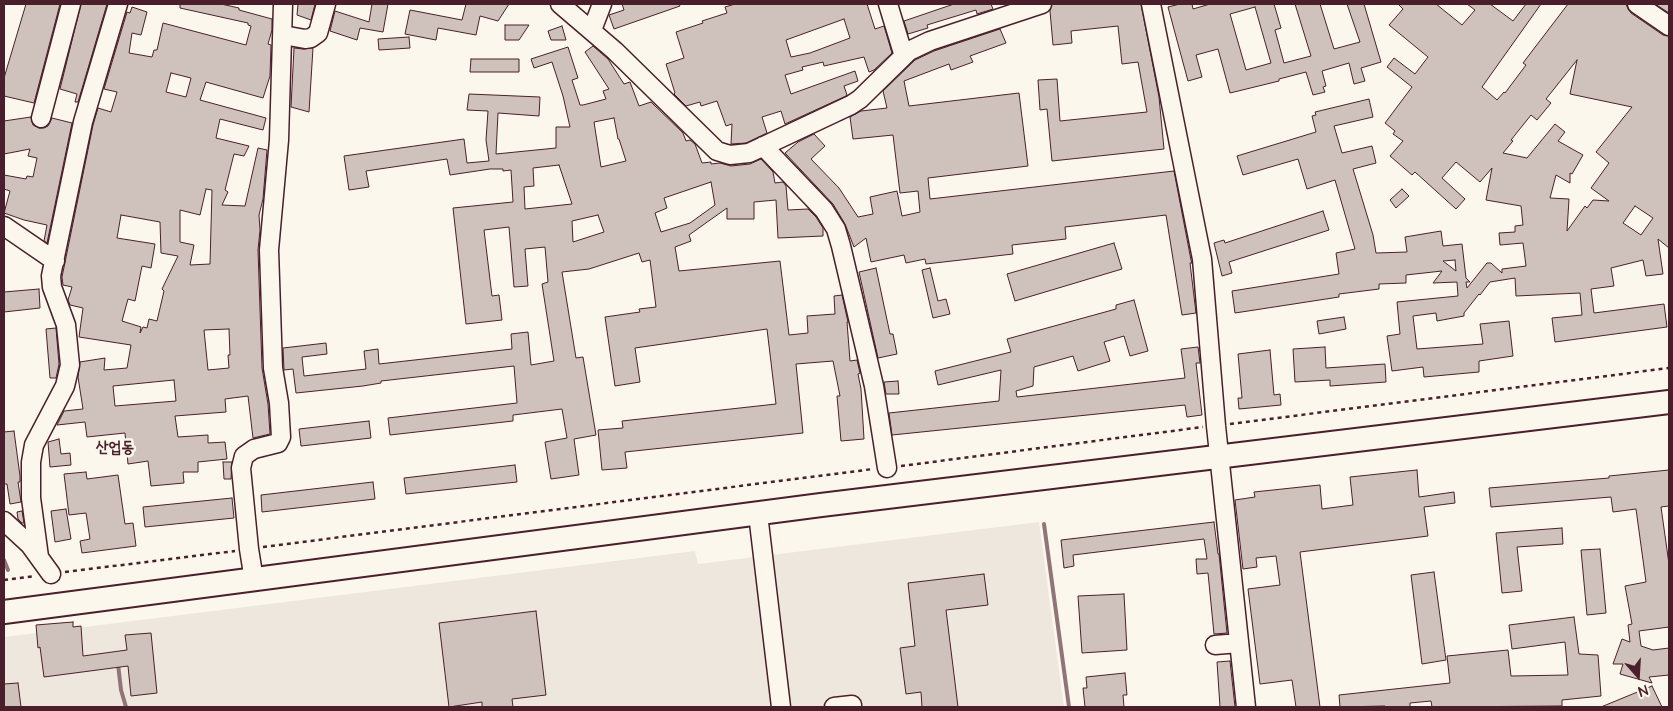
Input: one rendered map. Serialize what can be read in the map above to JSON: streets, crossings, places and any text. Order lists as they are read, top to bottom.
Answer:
{
  "districts": ["산업동"],
  "north": "bottom"
}
